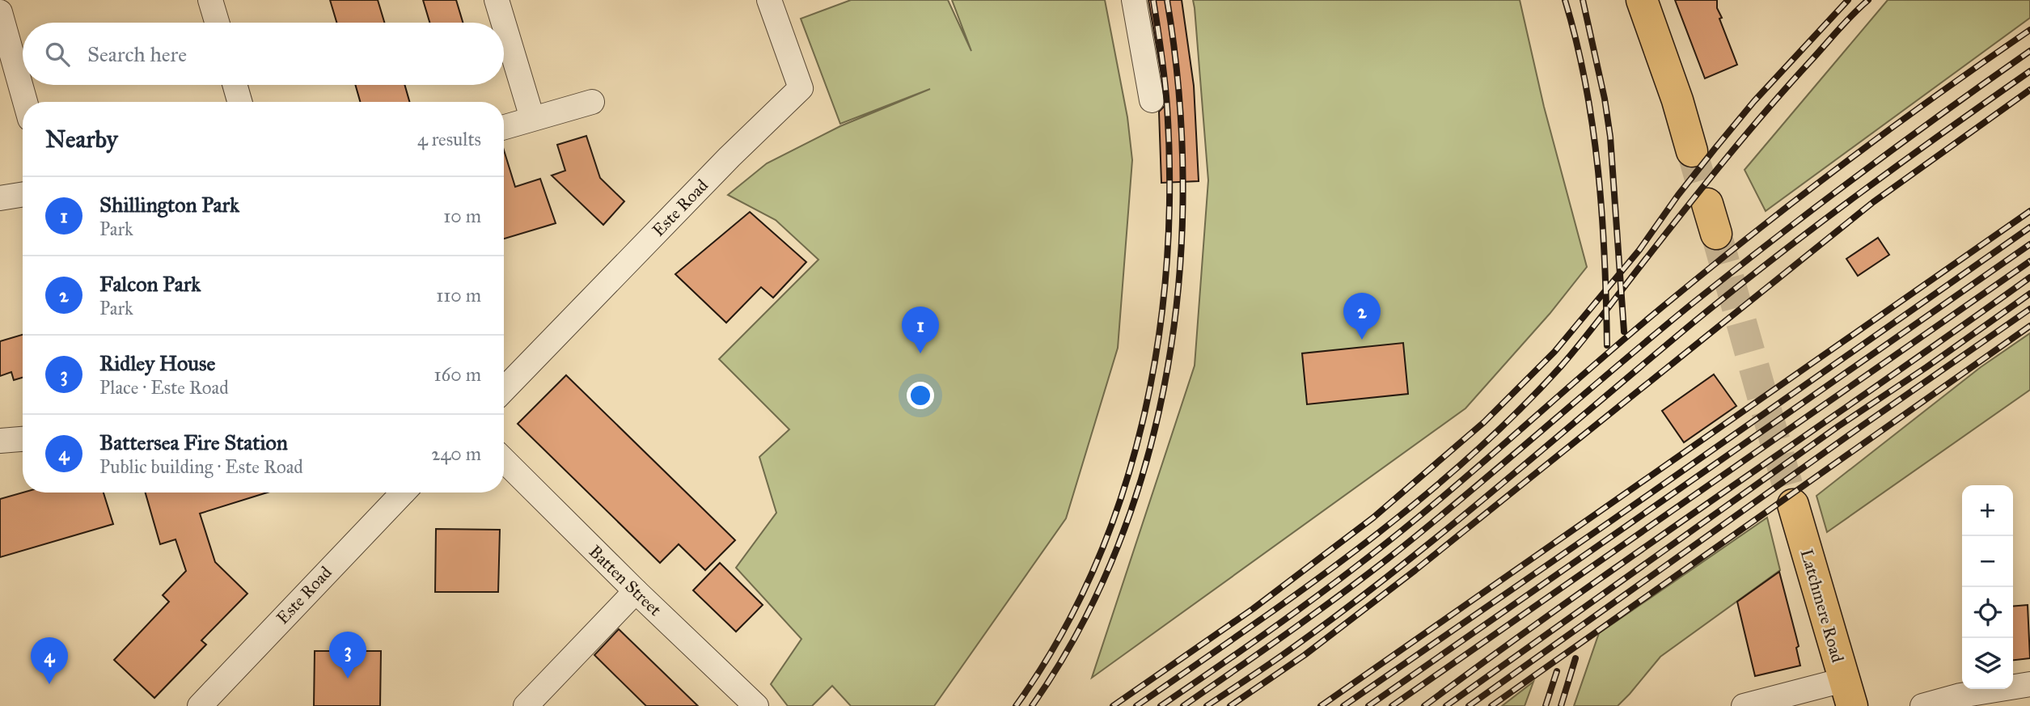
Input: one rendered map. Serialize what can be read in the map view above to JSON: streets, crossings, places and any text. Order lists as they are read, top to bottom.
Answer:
{
  "streets": {
    "highway": ["Latchmere Road"],
    "street": ["Este Road", "Batten Street"]
  },
  "page": {
    "search": "Search here",
    "heading": ["Nearby", "4 results"],
    "list": [
      {
        "mark": "1",
        "name": "Shillington Park",
        "note": "Park",
        "value": "10 m"
      },
      {
        "mark": "2",
        "name": "Falcon Park",
        "note": "Park",
        "value": "110 m"
      },
      {
        "mark": "3",
        "name": "Ridley House",
        "note": "Place · Este Road",
        "value": "160 m"
      },
      {
        "mark": "4",
        "name": "Battersea Fire Station",
        "note": "Public building · Este Road",
        "value": "240 m"
      }
    ],
    "pins": [
      "2",
      "1",
      "3",
      "4"
    ],
    "map_buttons": ["+", "−"]
  }
}
